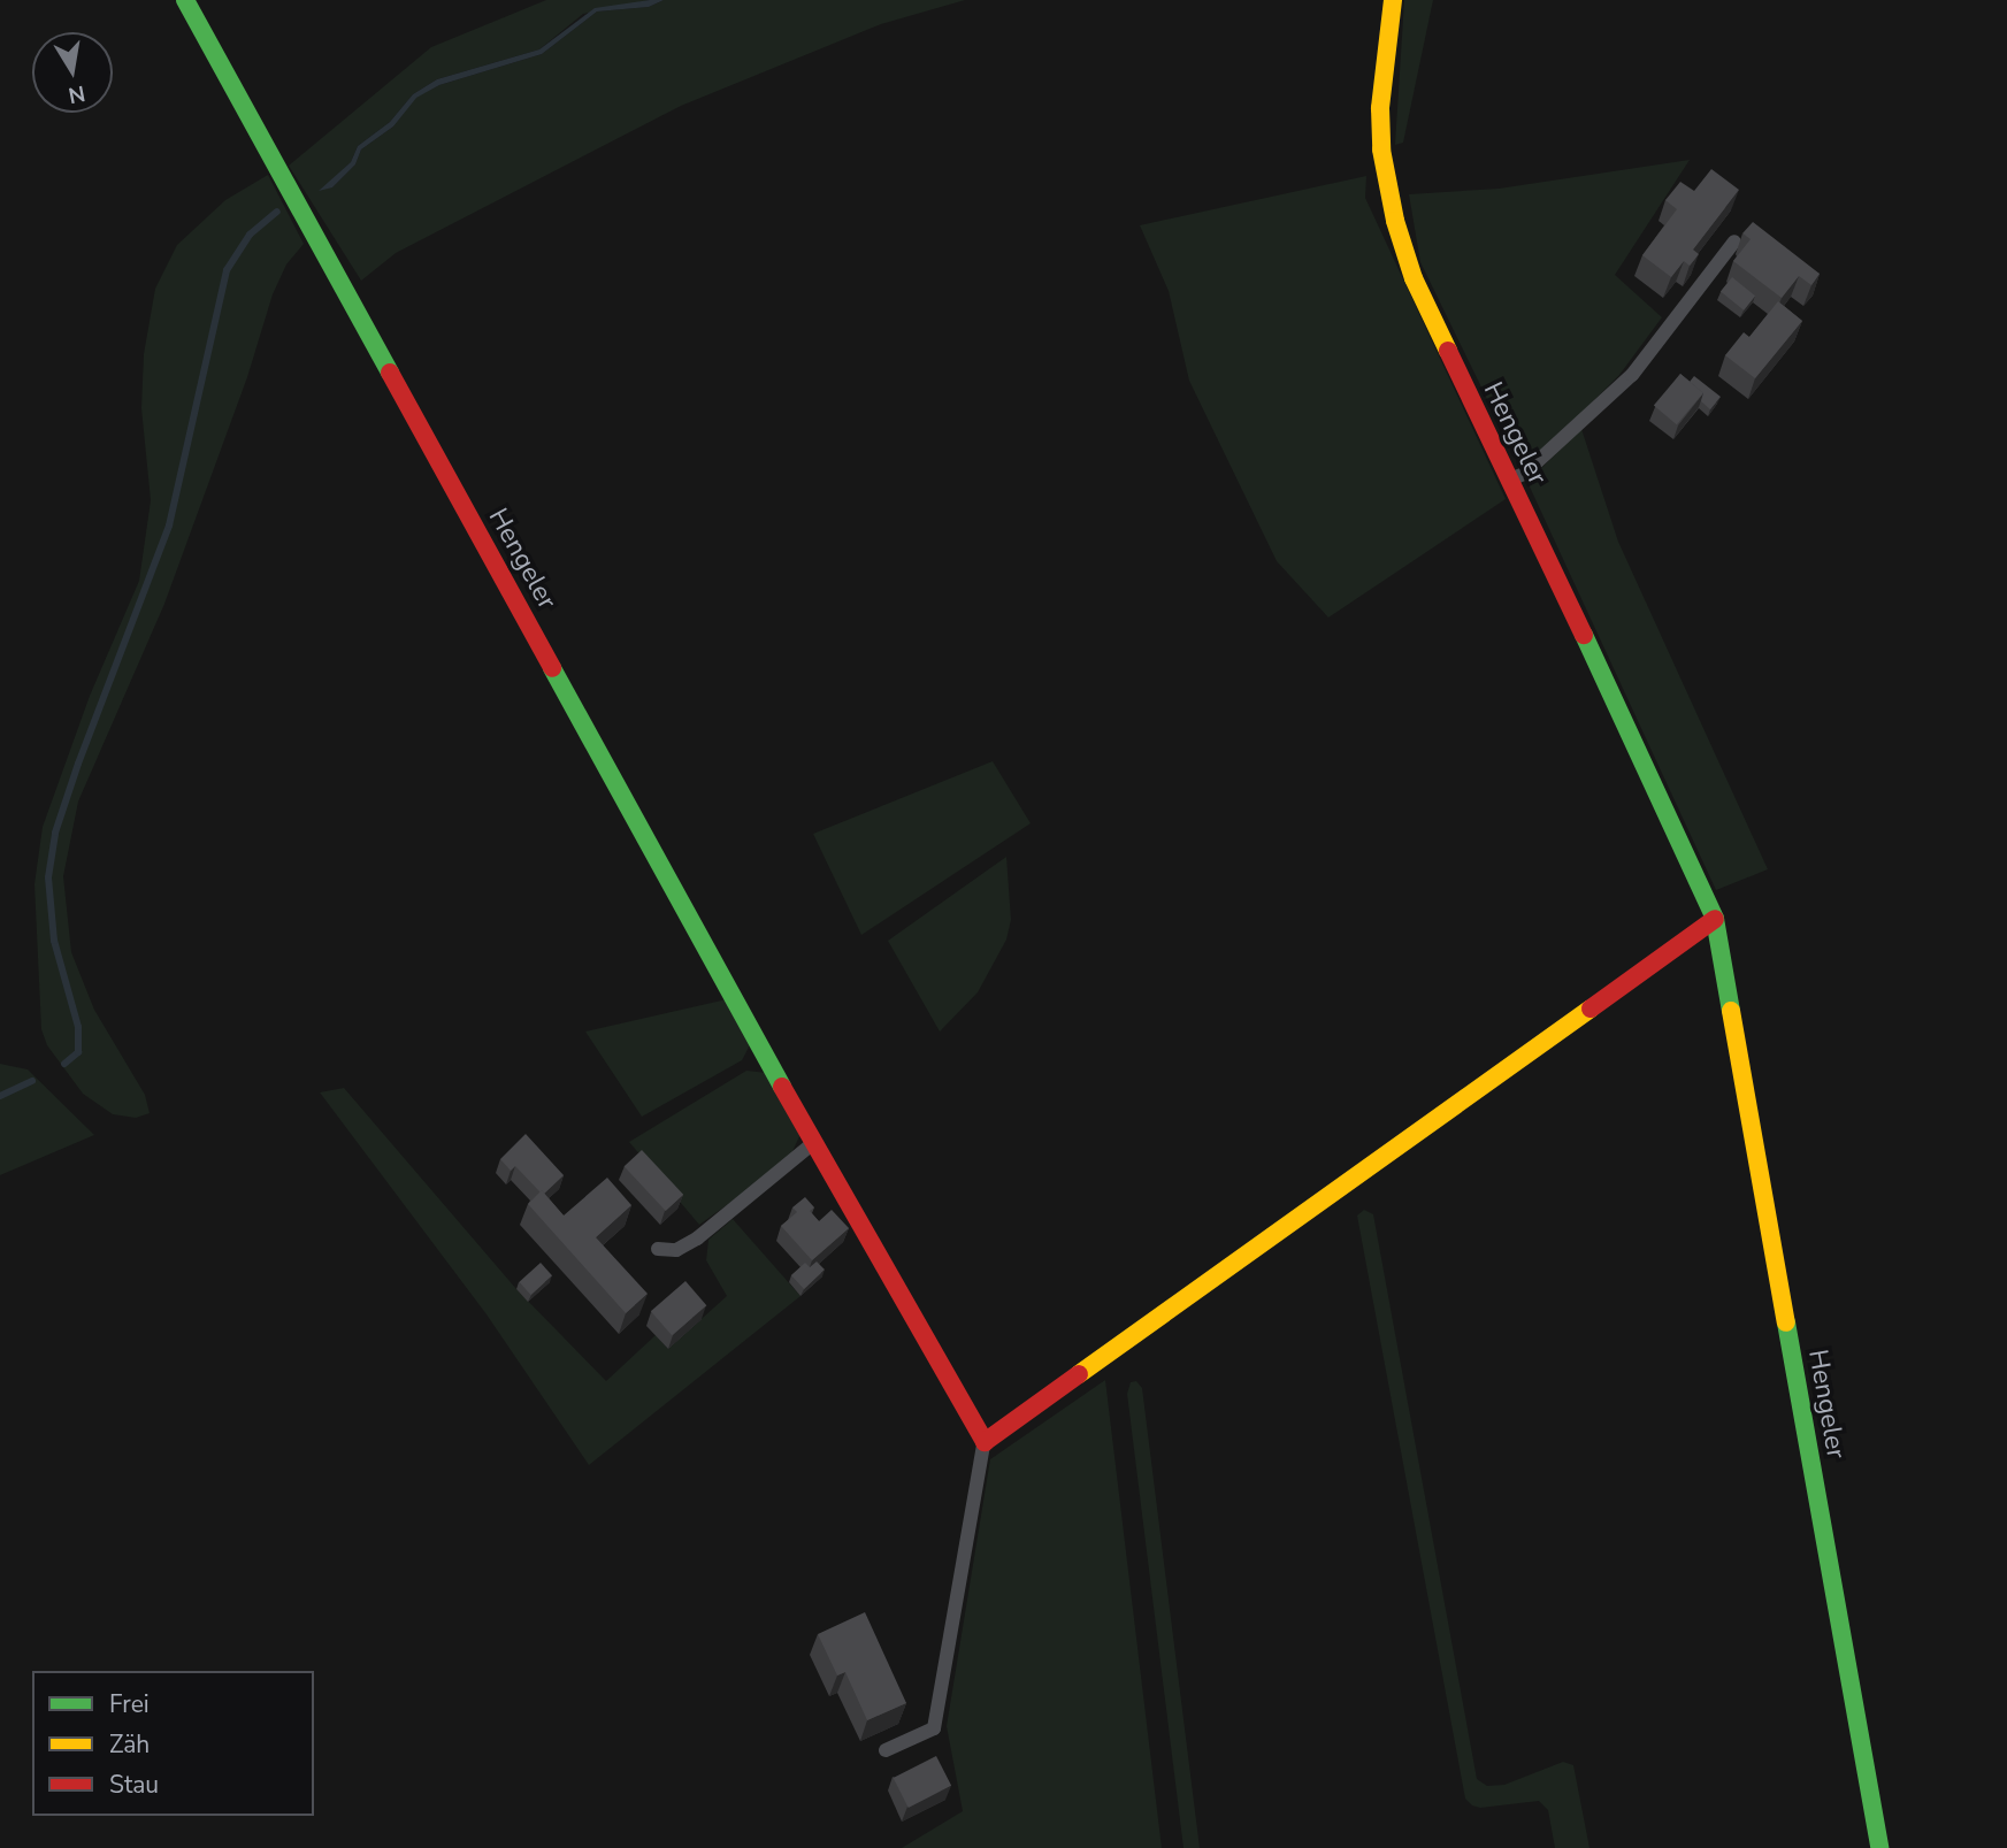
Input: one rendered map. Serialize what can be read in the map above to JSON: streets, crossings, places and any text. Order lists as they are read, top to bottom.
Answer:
{
  "streets": {
    "street": ["Hengeler"]
  },
  "legend": ["Frei", "Zäh", "Stau"],
  "north": "bottom"
}
